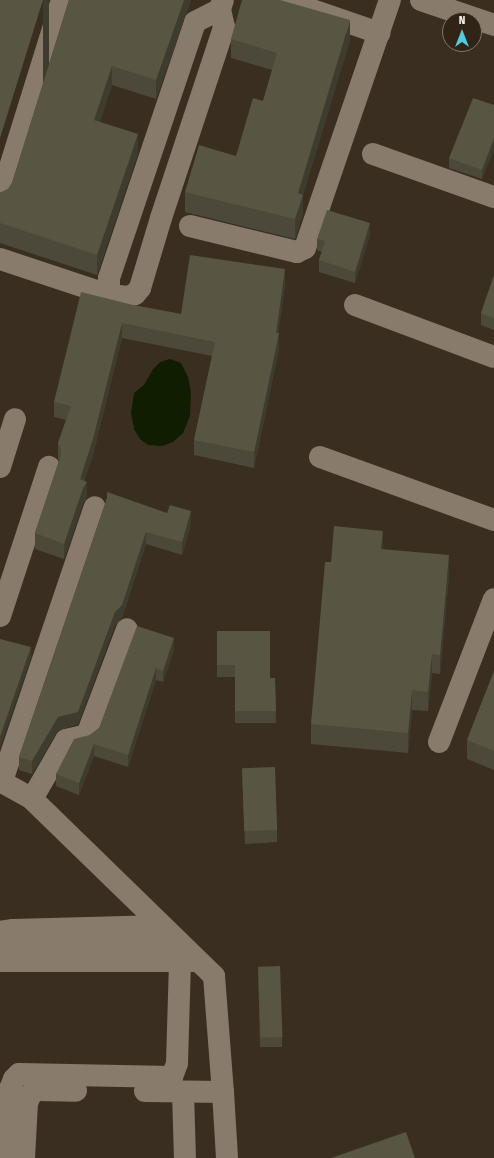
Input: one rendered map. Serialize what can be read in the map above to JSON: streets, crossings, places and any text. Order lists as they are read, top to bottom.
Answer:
{
  "north": "top"
}
